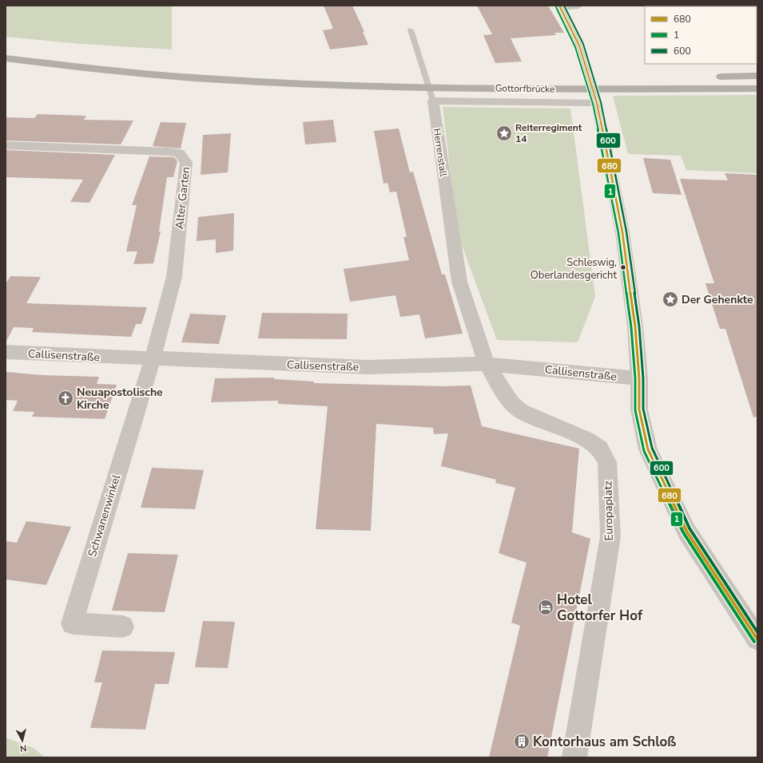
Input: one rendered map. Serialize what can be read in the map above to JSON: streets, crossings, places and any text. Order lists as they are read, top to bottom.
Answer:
{
  "streets": {
    "highway": ["Gottorfbrücke"],
    "street": [
      "Herrenstall",
      "Alter Garten",
      "Callisenstraße",
      "Europaplatz",
      "Schwanenwinkel"
    ]
  },
  "crossings": [
    ["Herrenstall", "Callisenstraße"],
    ["Herrenstall", "Europaplatz"],
    ["Alter Garten", "Callisenstraße"],
    ["Alter Garten", "Schwanenwinkel"],
    ["Callisenstraße", "Europaplatz"],
    ["Callisenstraße", "Schwanenwinkel"]
  ],
  "places": {
    "place": ["Reiterregiment 14", "Der Gehenkte"],
    "other": ["Schleswig, Oberlandesgericht"],
    "church": ["Neuapostolische Kirche"],
    "hotel": ["Hotel Gottorfer Hof"],
    "building": ["Kontorhaus am Schloß"]
  },
  "lines": ["transit line 680", "transit line 600", "transit line 1"],
  "legend": ["680", "1", "600"],
  "north": "bottom"
}
